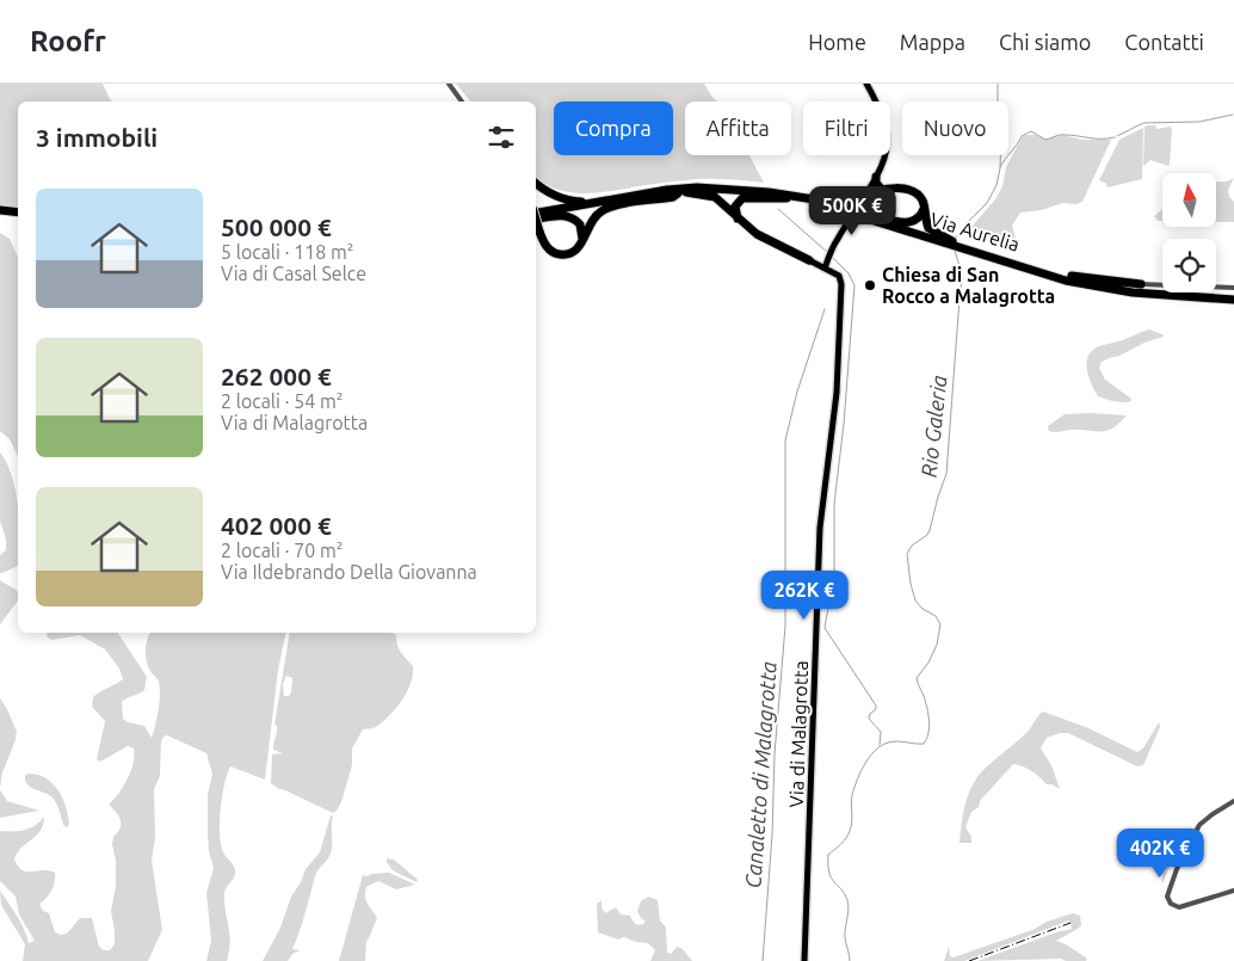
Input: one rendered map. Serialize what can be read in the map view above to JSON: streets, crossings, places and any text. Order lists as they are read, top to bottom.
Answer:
{
  "streets": {
    "highway": ["Via Aurelia"],
    "main road": ["Via di Malagrotta"]
  },
  "water": ["Rio Galeria", "Canaletto di Malagrotta"],
  "places": ["Chiesa di San Rocco a Malagrotta"],
  "north": "top",
  "page": {
    "header": "Roofr",
    "nav": [
      "Home",
      "Mappa",
      "Chi siamo",
      "Contatti"
    ],
    "chip": [
      "Compra",
      "Affitta",
      "Filtri",
      "Nuovo"
    ],
    "heading": "3 immobili",
    "list": [
      {
        "name": "500 000 €",
        "note": "5 locali · 118 m² · Via di Casal Selce"
      },
      {
        "name": "262 000 €",
        "note": "2 locali · 54 m² · Via di Malagrotta"
      },
      {
        "name": "402 000 €",
        "note": "2 locali · 70 m² · Via Ildebrando Della Giovanna"
      }
    ],
    "price": ["500K €", "262K €", "402K €"]
  }
}
